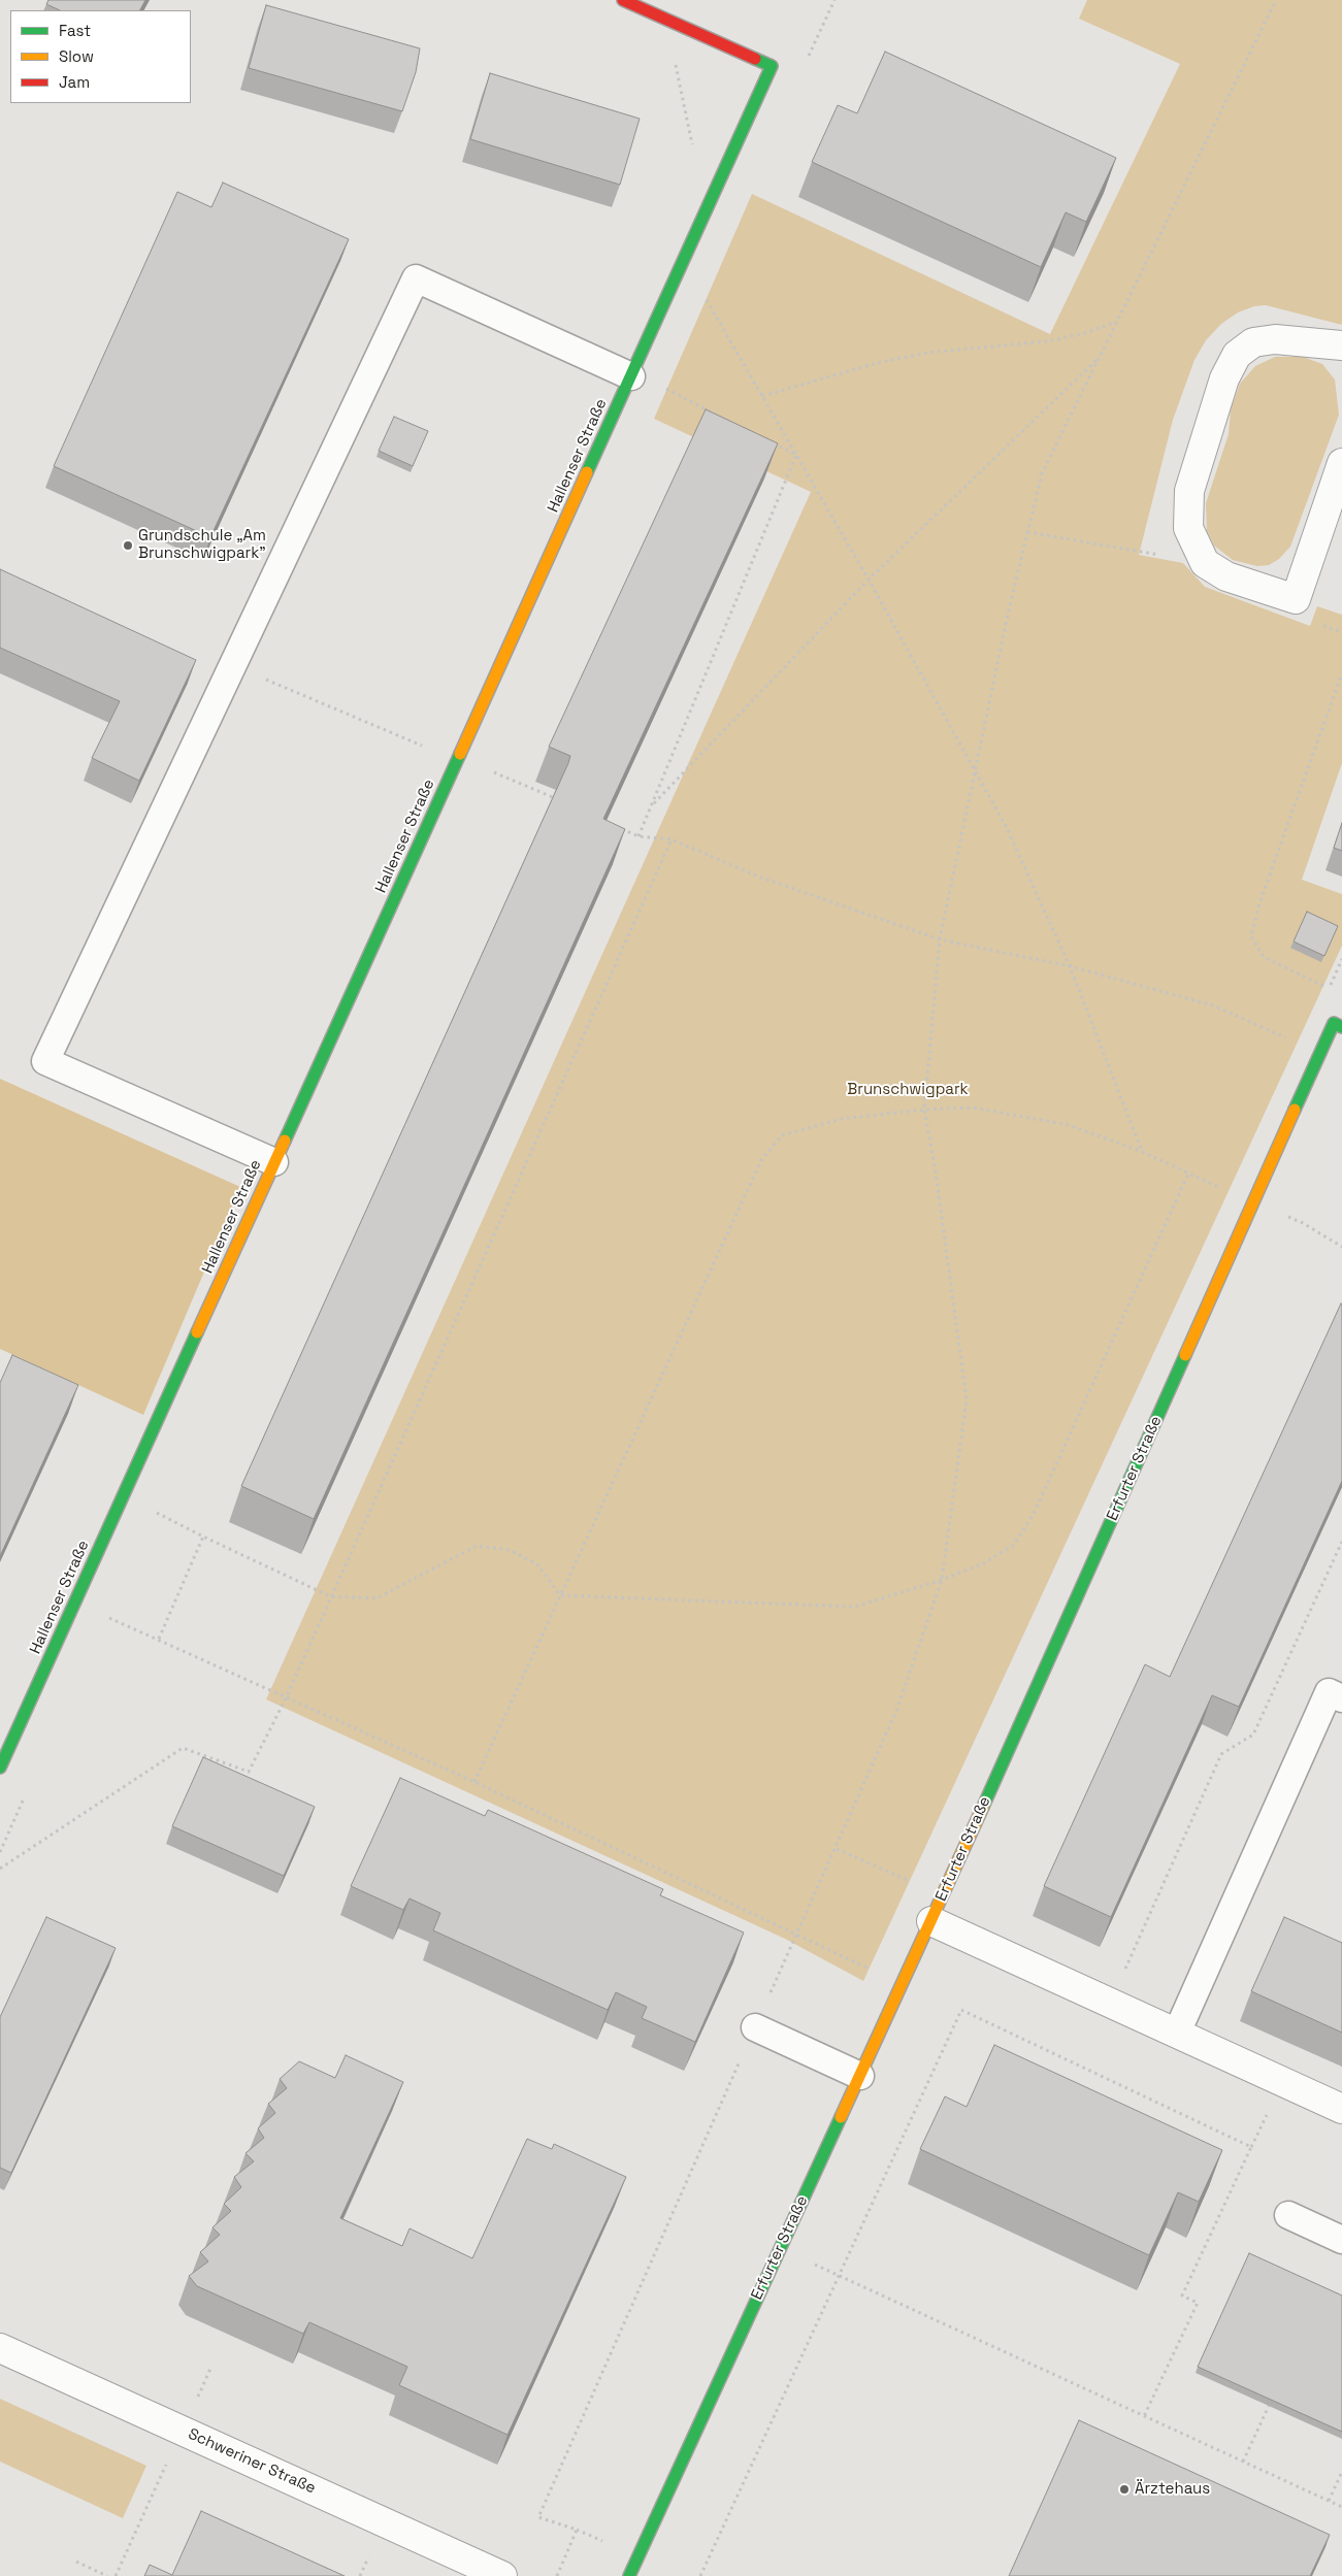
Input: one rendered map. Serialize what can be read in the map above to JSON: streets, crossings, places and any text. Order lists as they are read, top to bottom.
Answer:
{
  "streets": {
    "street": ["Hallenser Straße", "Erfurter Straße", "Schweriner Straße"]
  },
  "parks": ["Brunschwigpark"],
  "places": ["Grundschule „Am Brunschwigpark”", "Ärztehaus"],
  "legend": ["Fast", "Slow", "Jam"]
}
